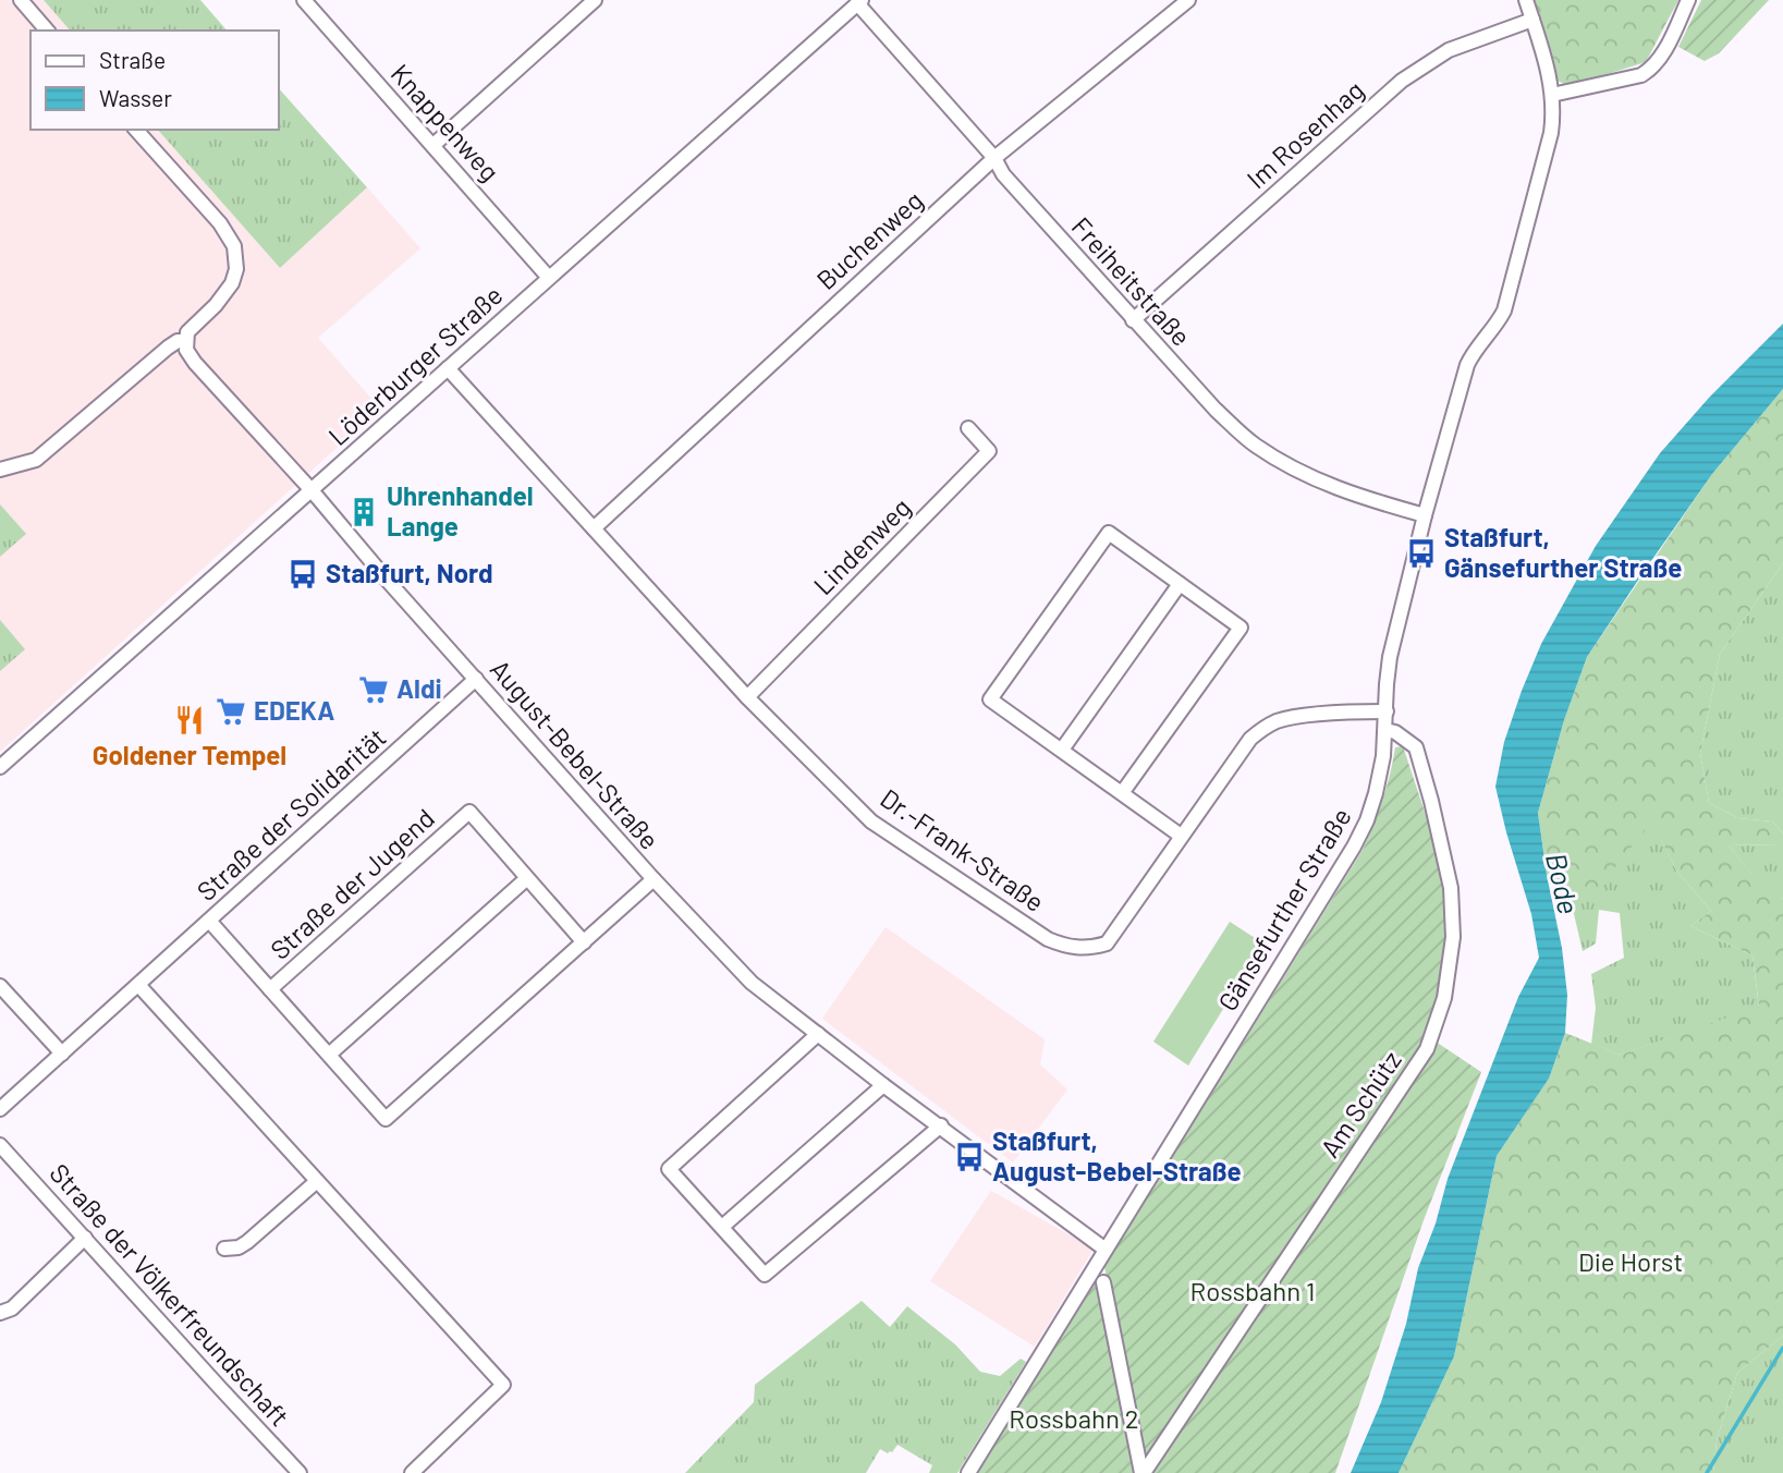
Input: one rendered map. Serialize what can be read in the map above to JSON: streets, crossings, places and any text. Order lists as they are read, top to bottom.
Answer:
{
  "streets": {
    "street": [
      "Knappenweg",
      "Im Rosenhag",
      "Buchenweg",
      "Freiheitstraße",
      "Löderburger Straße",
      "Lindenweg",
      "August-Bebel-Straße",
      "Straße der Solidarität",
      "Dr.-Frank-Straße",
      "Straße der Jugend",
      "Gänsefurther Straße",
      "Am Schütz",
      "Straße der Völkerfreundschaft"
    ]
  },
  "crossings": [
    ["Knappenweg", "Löderburger Straße"],
    ["Im Rosenhag", "Freiheitstraße"],
    ["Im Rosenhag", "Gänsefurther Straße"],
    ["Buchenweg", "Freiheitstraße"],
    ["Buchenweg", "Dr.-Frank-Straße"],
    ["Freiheitstraße", "Löderburger Straße"],
    ["Freiheitstraße", "Gänsefurther Straße"],
    ["Löderburger Straße", "August-Bebel-Straße"],
    ["Löderburger Straße", "Dr.-Frank-Straße"],
    ["Lindenweg", "Dr.-Frank-Straße"],
    ["August-Bebel-Straße", "Straße der Solidarität"],
    ["August-Bebel-Straße", "Straße der Jugend"],
    ["August-Bebel-Straße", "Gänsefurther Straße"],
    ["Straße der Solidarität", "Straße der Jugend"],
    ["Dr.-Frank-Straße", "Gänsefurther Straße"],
    ["Gänsefurther Straße", "Am Schütz"]
  ],
  "water": ["Bode"],
  "parks": ["Die Horst", "Rossbahn 1", "Rossbahn 2"],
  "places": {
    "building": ["Uhrenhandel Lange"],
    "bus stop": ["Staßfurt, Gänsefurther Straße", "Staßfurt, Nord", "Staßfurt, August-Bebel-Straße"],
    "supermarket": ["Aldi", "EDEKA"],
    "restaurant": ["Goldener Tempel"]
  },
  "legend": ["Straße", "Wasser"]
}
